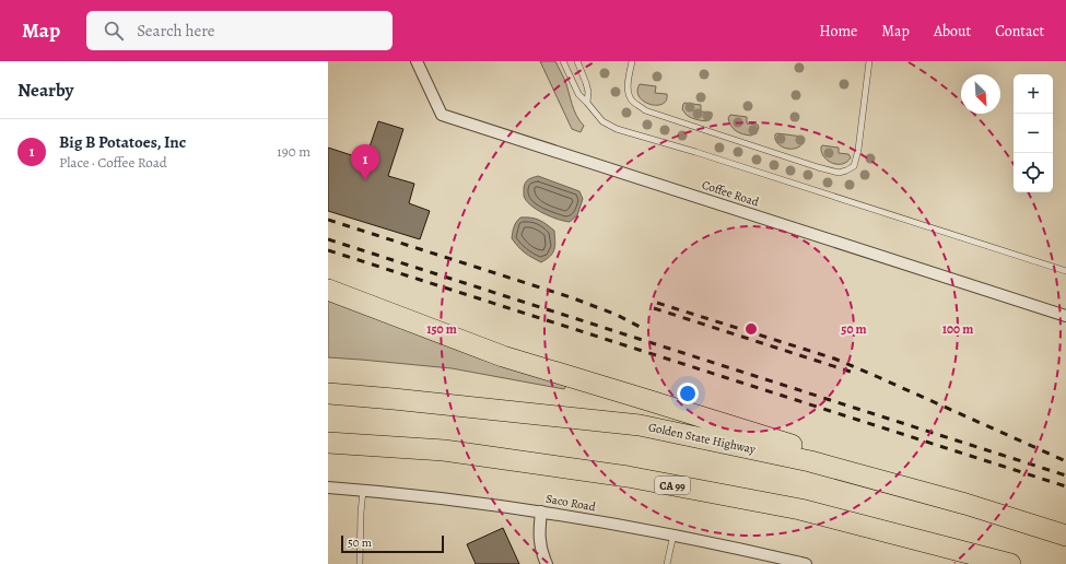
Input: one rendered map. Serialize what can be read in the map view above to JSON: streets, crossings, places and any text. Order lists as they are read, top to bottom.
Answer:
{
  "streets": {
    "highway": ["Golden State Highway", "CA 99"],
    "street": ["Coffee Road", "Saco Road"]
  },
  "scale_bar": "50 m",
  "north": "bottom right",
  "page": {
    "header": "Map",
    "search": "Search here",
    "nav": [
      "Home",
      "Map",
      "About",
      "Contact"
    ],
    "heading": "Nearby",
    "map_buttons": ["+", "−"],
    "list": [
      {
        "mark": "1",
        "name": "Big B Potatoes, Inc",
        "note": "Place · Coffee Road",
        "value": "190 m"
      }
    ],
    "pins": "1",
    "scale": "50 m"
  },
  "rings": ["50 m", "100 m", "150 m"]
}
